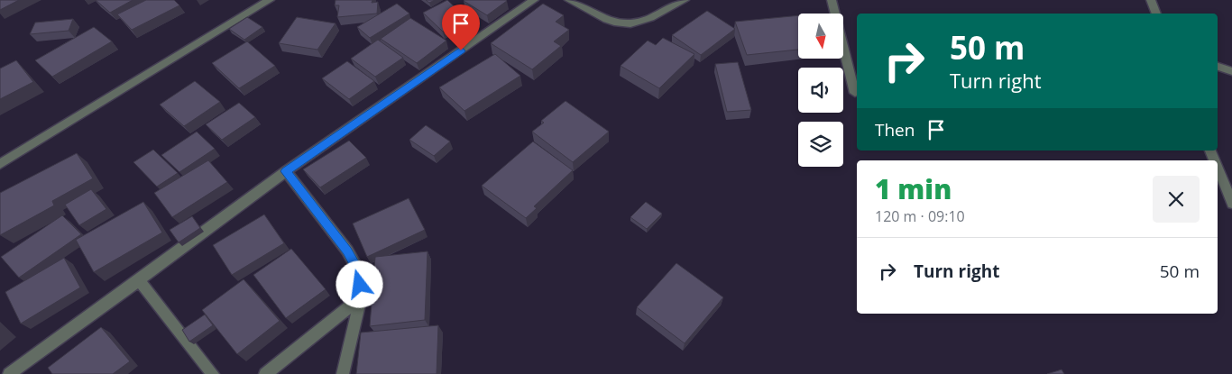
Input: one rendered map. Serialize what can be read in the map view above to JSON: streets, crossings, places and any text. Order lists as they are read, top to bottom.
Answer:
{
  "north": "bottom",
  "page": {
    "turn": ["50 m", "Turn right"],
    "then": "Then",
    "heading": ["1 min", "120 m · 09:10"],
    "list": [
      {
        "name": "Turn right",
        "value": "50 m"
      }
    ]
  }
}
